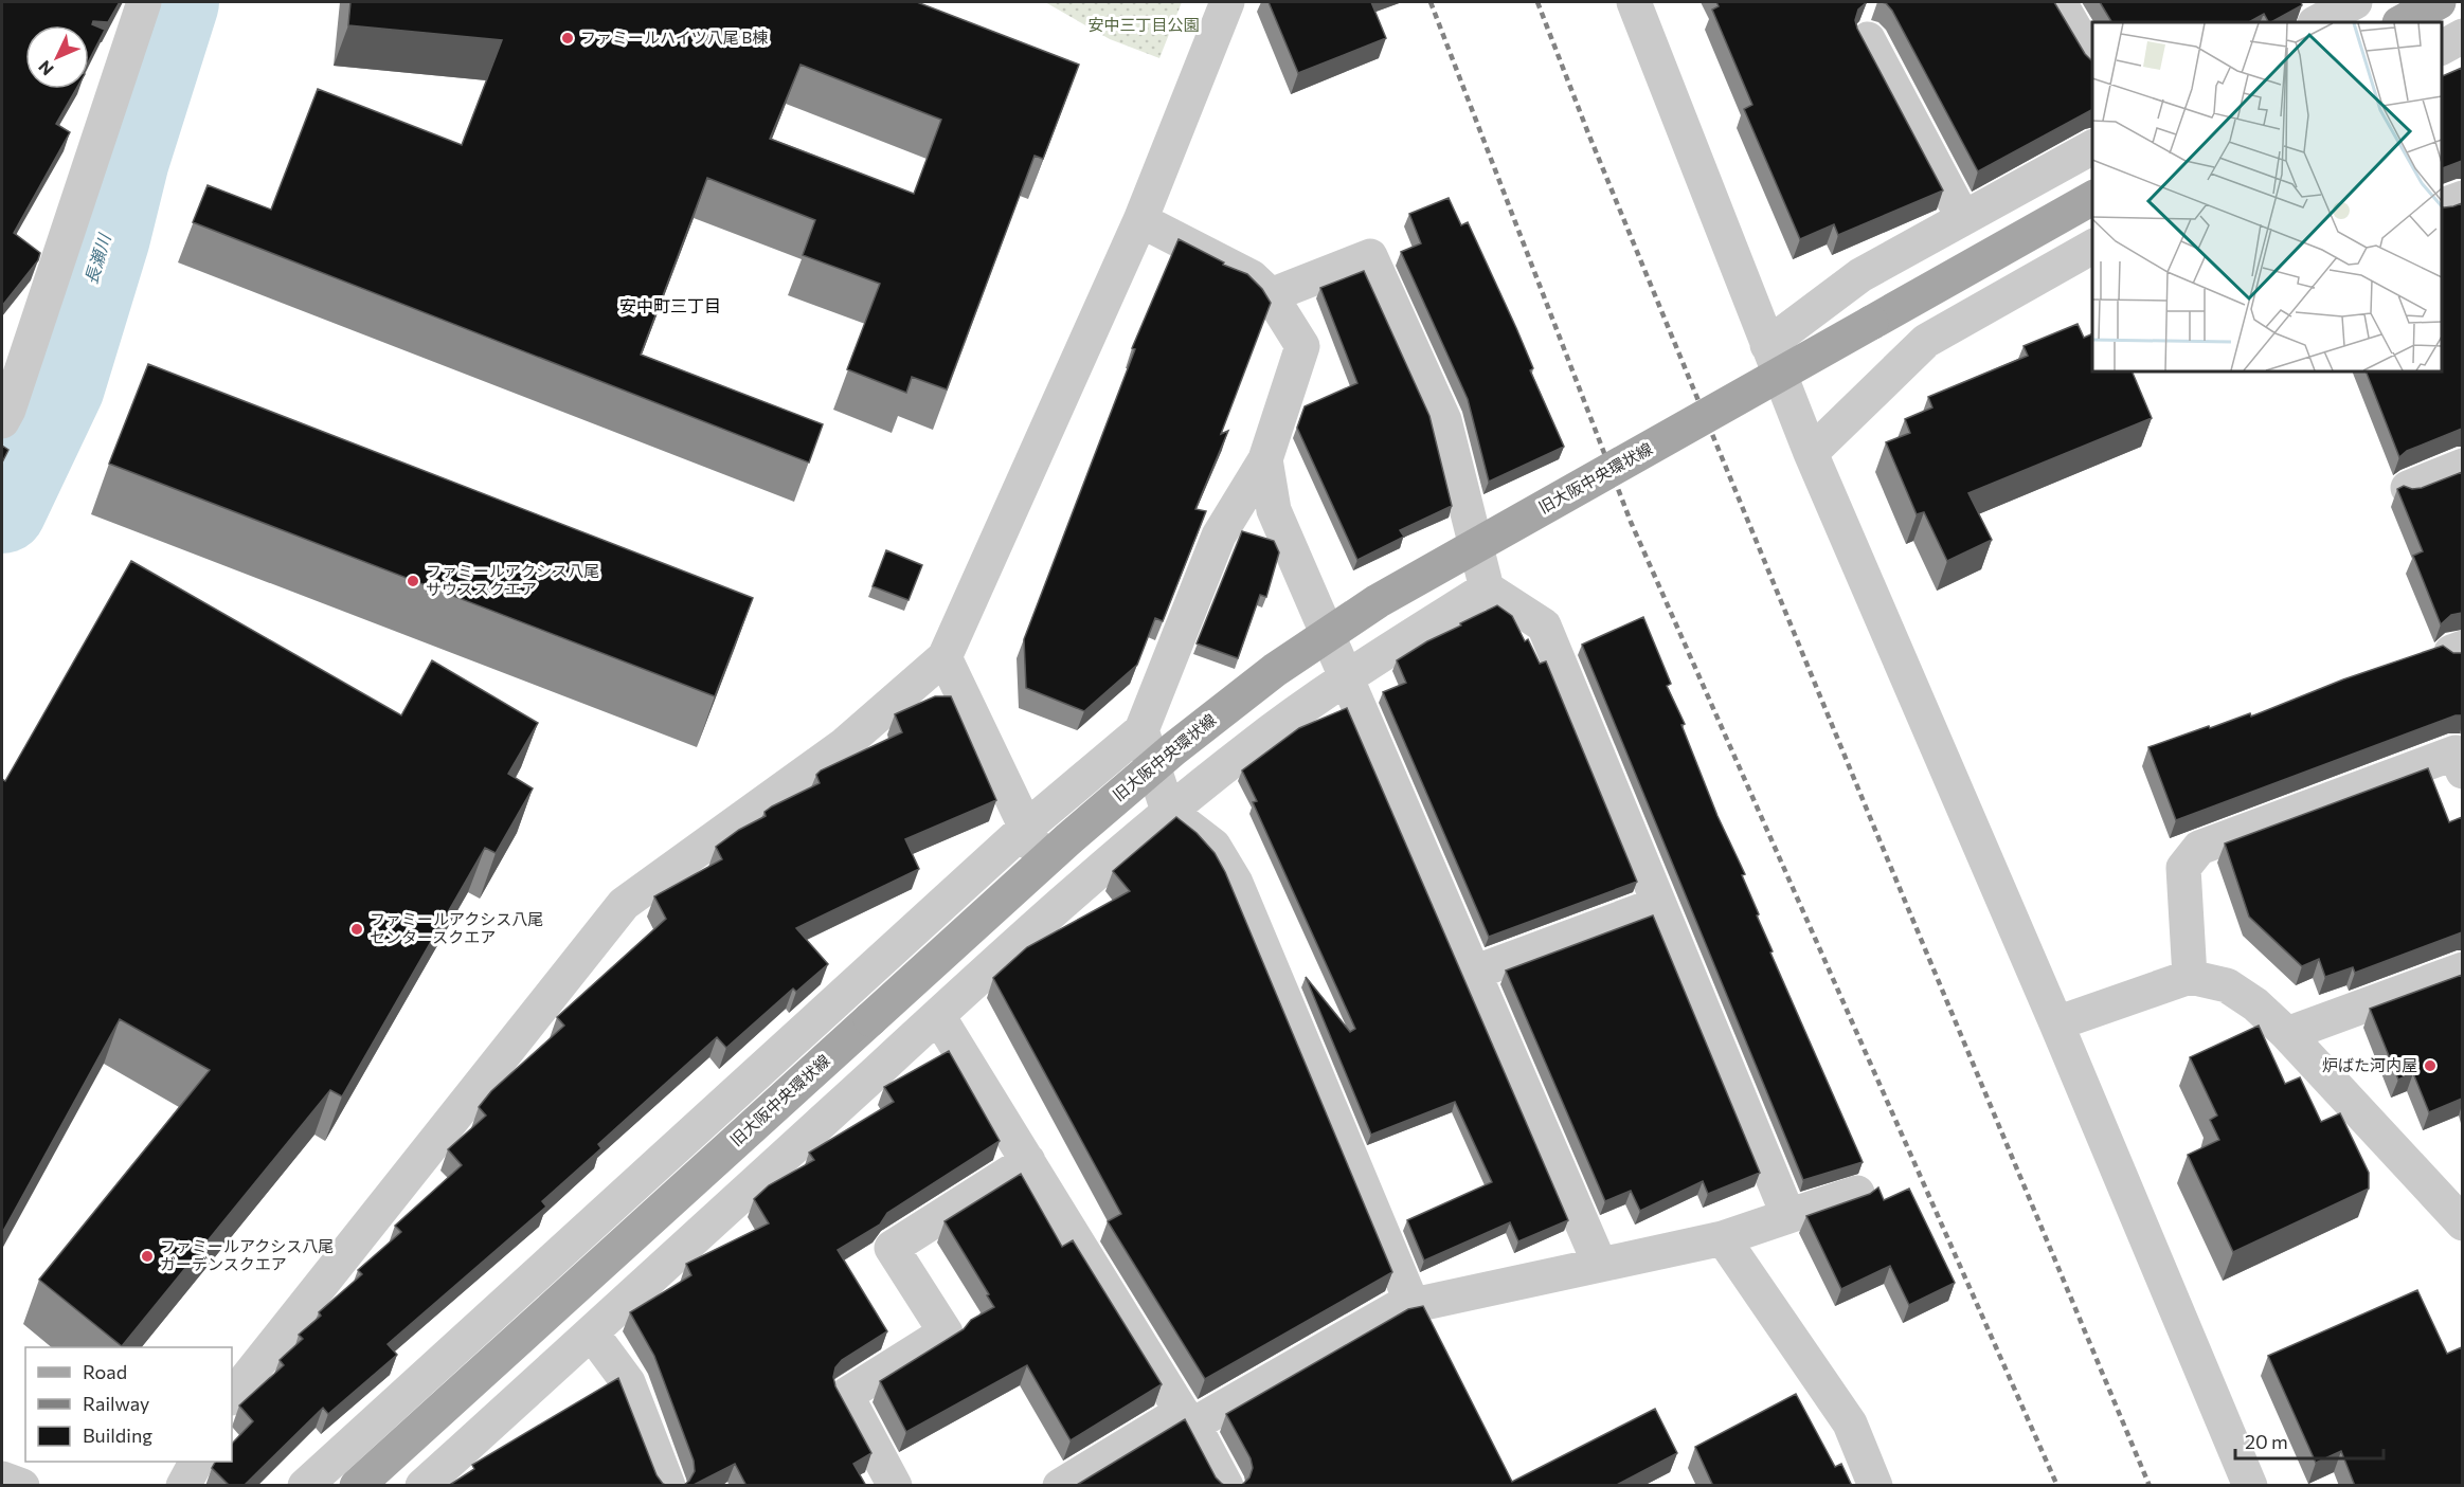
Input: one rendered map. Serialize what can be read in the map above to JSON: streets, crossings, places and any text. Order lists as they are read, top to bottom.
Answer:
{
  "streets": {
    "main road": ["旧大阪中央環状線"]
  },
  "districts": ["安中町三丁目"],
  "water": ["長瀬川"],
  "parks": ["安中三丁目公園"],
  "places": [
    "ファミールハイツ八尾 B棟",
    "ファミールアクシス八尾 サウススクエア",
    "ファミールアクシス八尾 センタースクエア",
    "炉ばた河内屋",
    "ファミールアクシス八尾 ガーデンスクエア"
  ],
  "legend": ["Road", "Railway", "Building"],
  "scale_bar": "20 m",
  "north": "bottom left"
}
